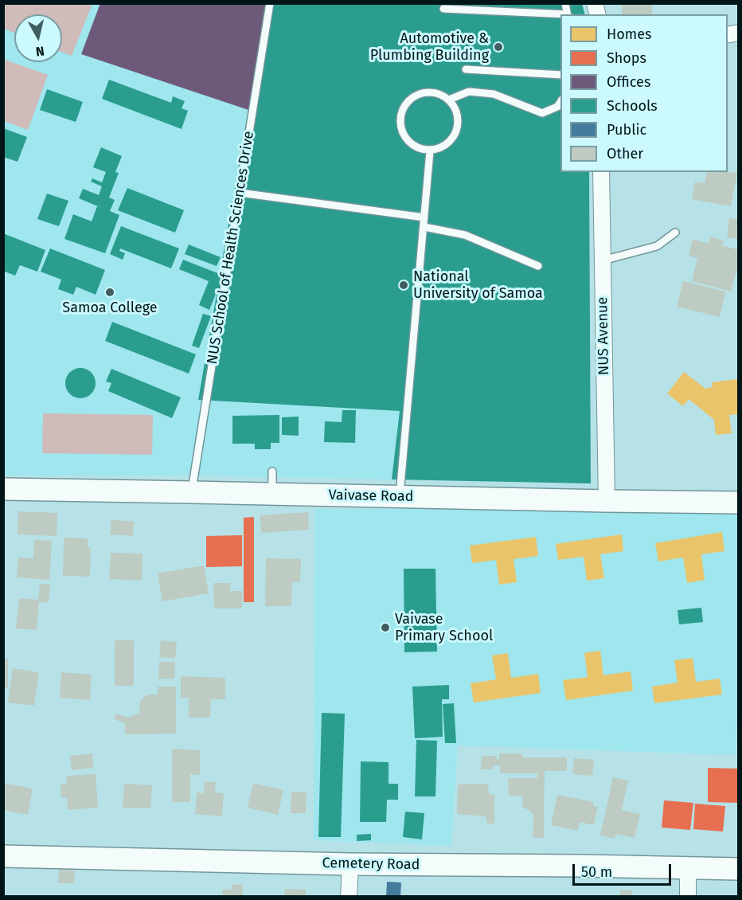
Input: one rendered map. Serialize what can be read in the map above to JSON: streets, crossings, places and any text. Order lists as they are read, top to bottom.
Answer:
{
  "streets": {
    "main road": ["Vaivase Road", "Cemetery Road"],
    "street": ["NUS Avenue"],
    "lane": ["NUS School of Health Sciences Drive"]
  },
  "crossings": [
    ["NUS School of Health Sciences Drive", "Vaivase Road"],
    ["NUS Avenue", "Vaivase Road"]
  ],
  "places": [
    "Automotive & Plumbing Building",
    "National University of Samoa",
    "Samoa College",
    "Vaivase Primary School"
  ],
  "legend": [
    "Homes",
    "Shops",
    "Offices",
    "Schools",
    "Public",
    "Other"
  ],
  "scale_bar": "50 m",
  "north": "bottom"
}
